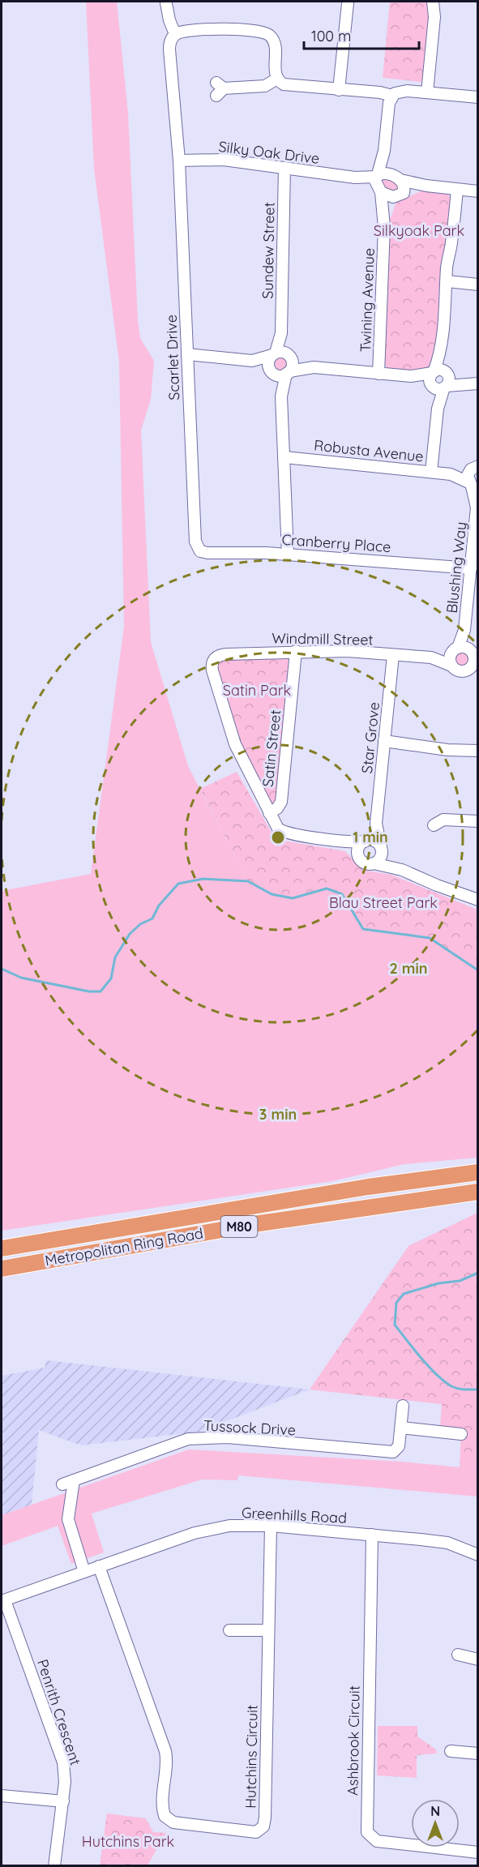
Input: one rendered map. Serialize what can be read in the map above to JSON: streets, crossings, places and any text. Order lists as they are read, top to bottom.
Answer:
{
  "streets": {
    "highway": ["M80", "Metropolitan Ring Road"],
    "street": [
      "Silky Oak Drive",
      "Sundew Street",
      "Twining Avenue",
      "Scarlet Drive",
      "Robusta Avenue",
      "Cranberry Place",
      "Blushing Way",
      "Windmill Street",
      "Star Grove",
      "Satin Street",
      "Tussock Drive",
      "Greenhills Road",
      "Penrith Crescent",
      "Ashbrook Circuit",
      "Hutchins Circuit"
    ]
  },
  "crossings": [
    ["Silky Oak Drive", "Sundew Street"],
    ["Silky Oak Drive", "Twining Avenue"],
    ["Silky Oak Drive", "Scarlet Drive"],
    ["Scarlet Drive", "Cranberry Place"],
    ["Robusta Avenue", "Blushing Way"],
    ["Cranberry Place", "Blushing Way"],
    ["Blushing Way", "Windmill Street"],
    ["Windmill Street", "Star Grove"],
    ["Windmill Street", "Satin Street"],
    ["Greenhills Road", "Penrith Crescent"],
    ["Greenhills Road", "Ashbrook Circuit"],
    ["Greenhills Road", "Hutchins Circuit"]
  ],
  "parks": [
    "Silkyoak Park",
    "Satin Park",
    "Blau Street Park",
    "Hutchins Park"
  ],
  "scale_bar": "100 m",
  "north": "top",
  "rings": ["1 min", "2 min", "3 min"]
}
